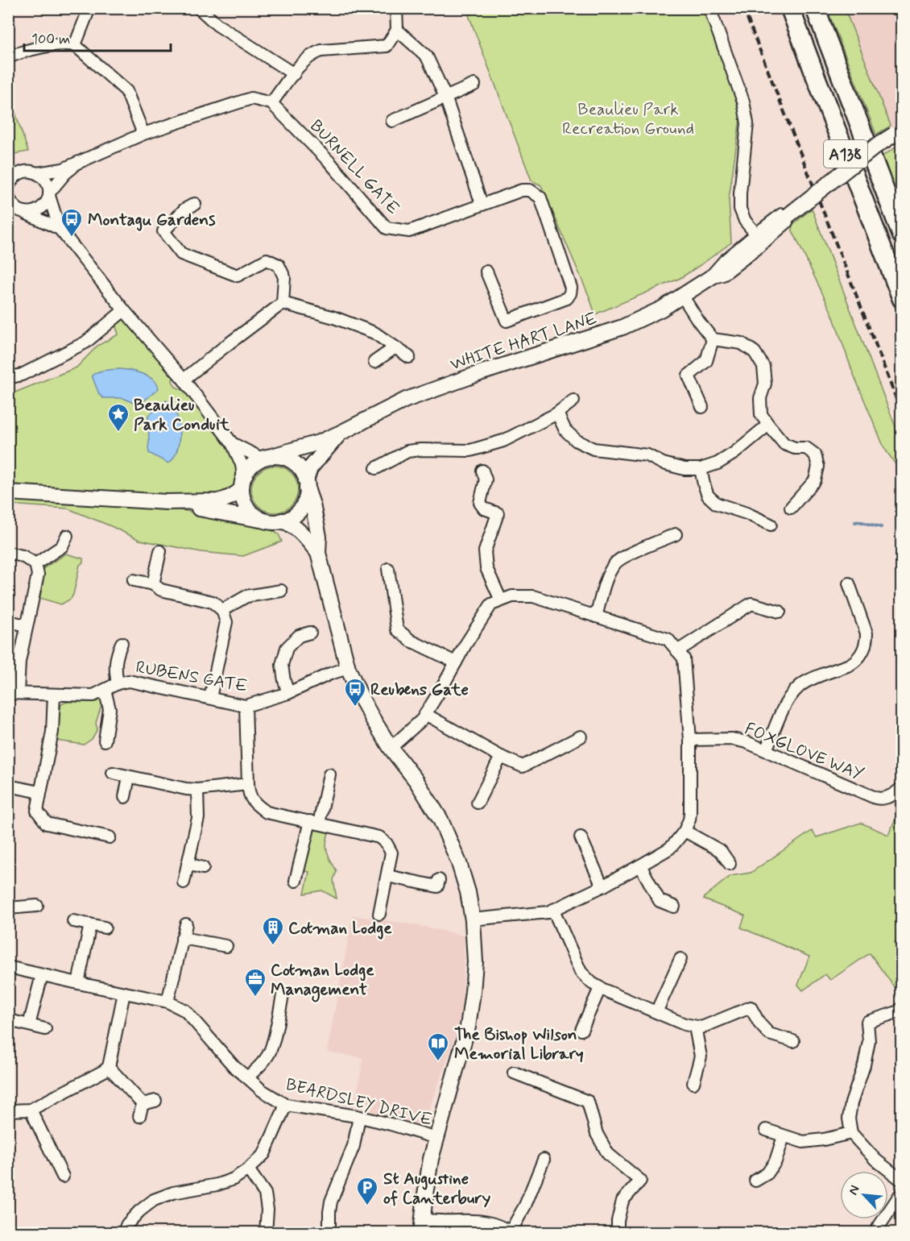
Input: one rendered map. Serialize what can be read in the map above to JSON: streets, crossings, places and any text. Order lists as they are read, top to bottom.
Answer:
{
  "streets": {
    "main road": ["A138"],
    "street": [
      "BURNELL GATE",
      "WHITE HART LANE",
      "RUBENS GATE",
      "FOXGLOVE WAY",
      "BEARDSLEY DRIVE"
    ]
  },
  "parks": ["Beaulieu Park Recreation Ground"],
  "places": {
    "bus stop": ["Montagu Gardens", "Reubens Gate"],
    "place": ["Beaulieu Park Conduit"],
    "building": ["Cotman Lodge"],
    "office": ["Cotman Lodge Management"],
    "library": ["The Bishop Wilson Memorial Library"],
    "parking": ["St Augustine of Canterbury"]
  },
  "scale_bar": "100 m",
  "north": "top left"
}
